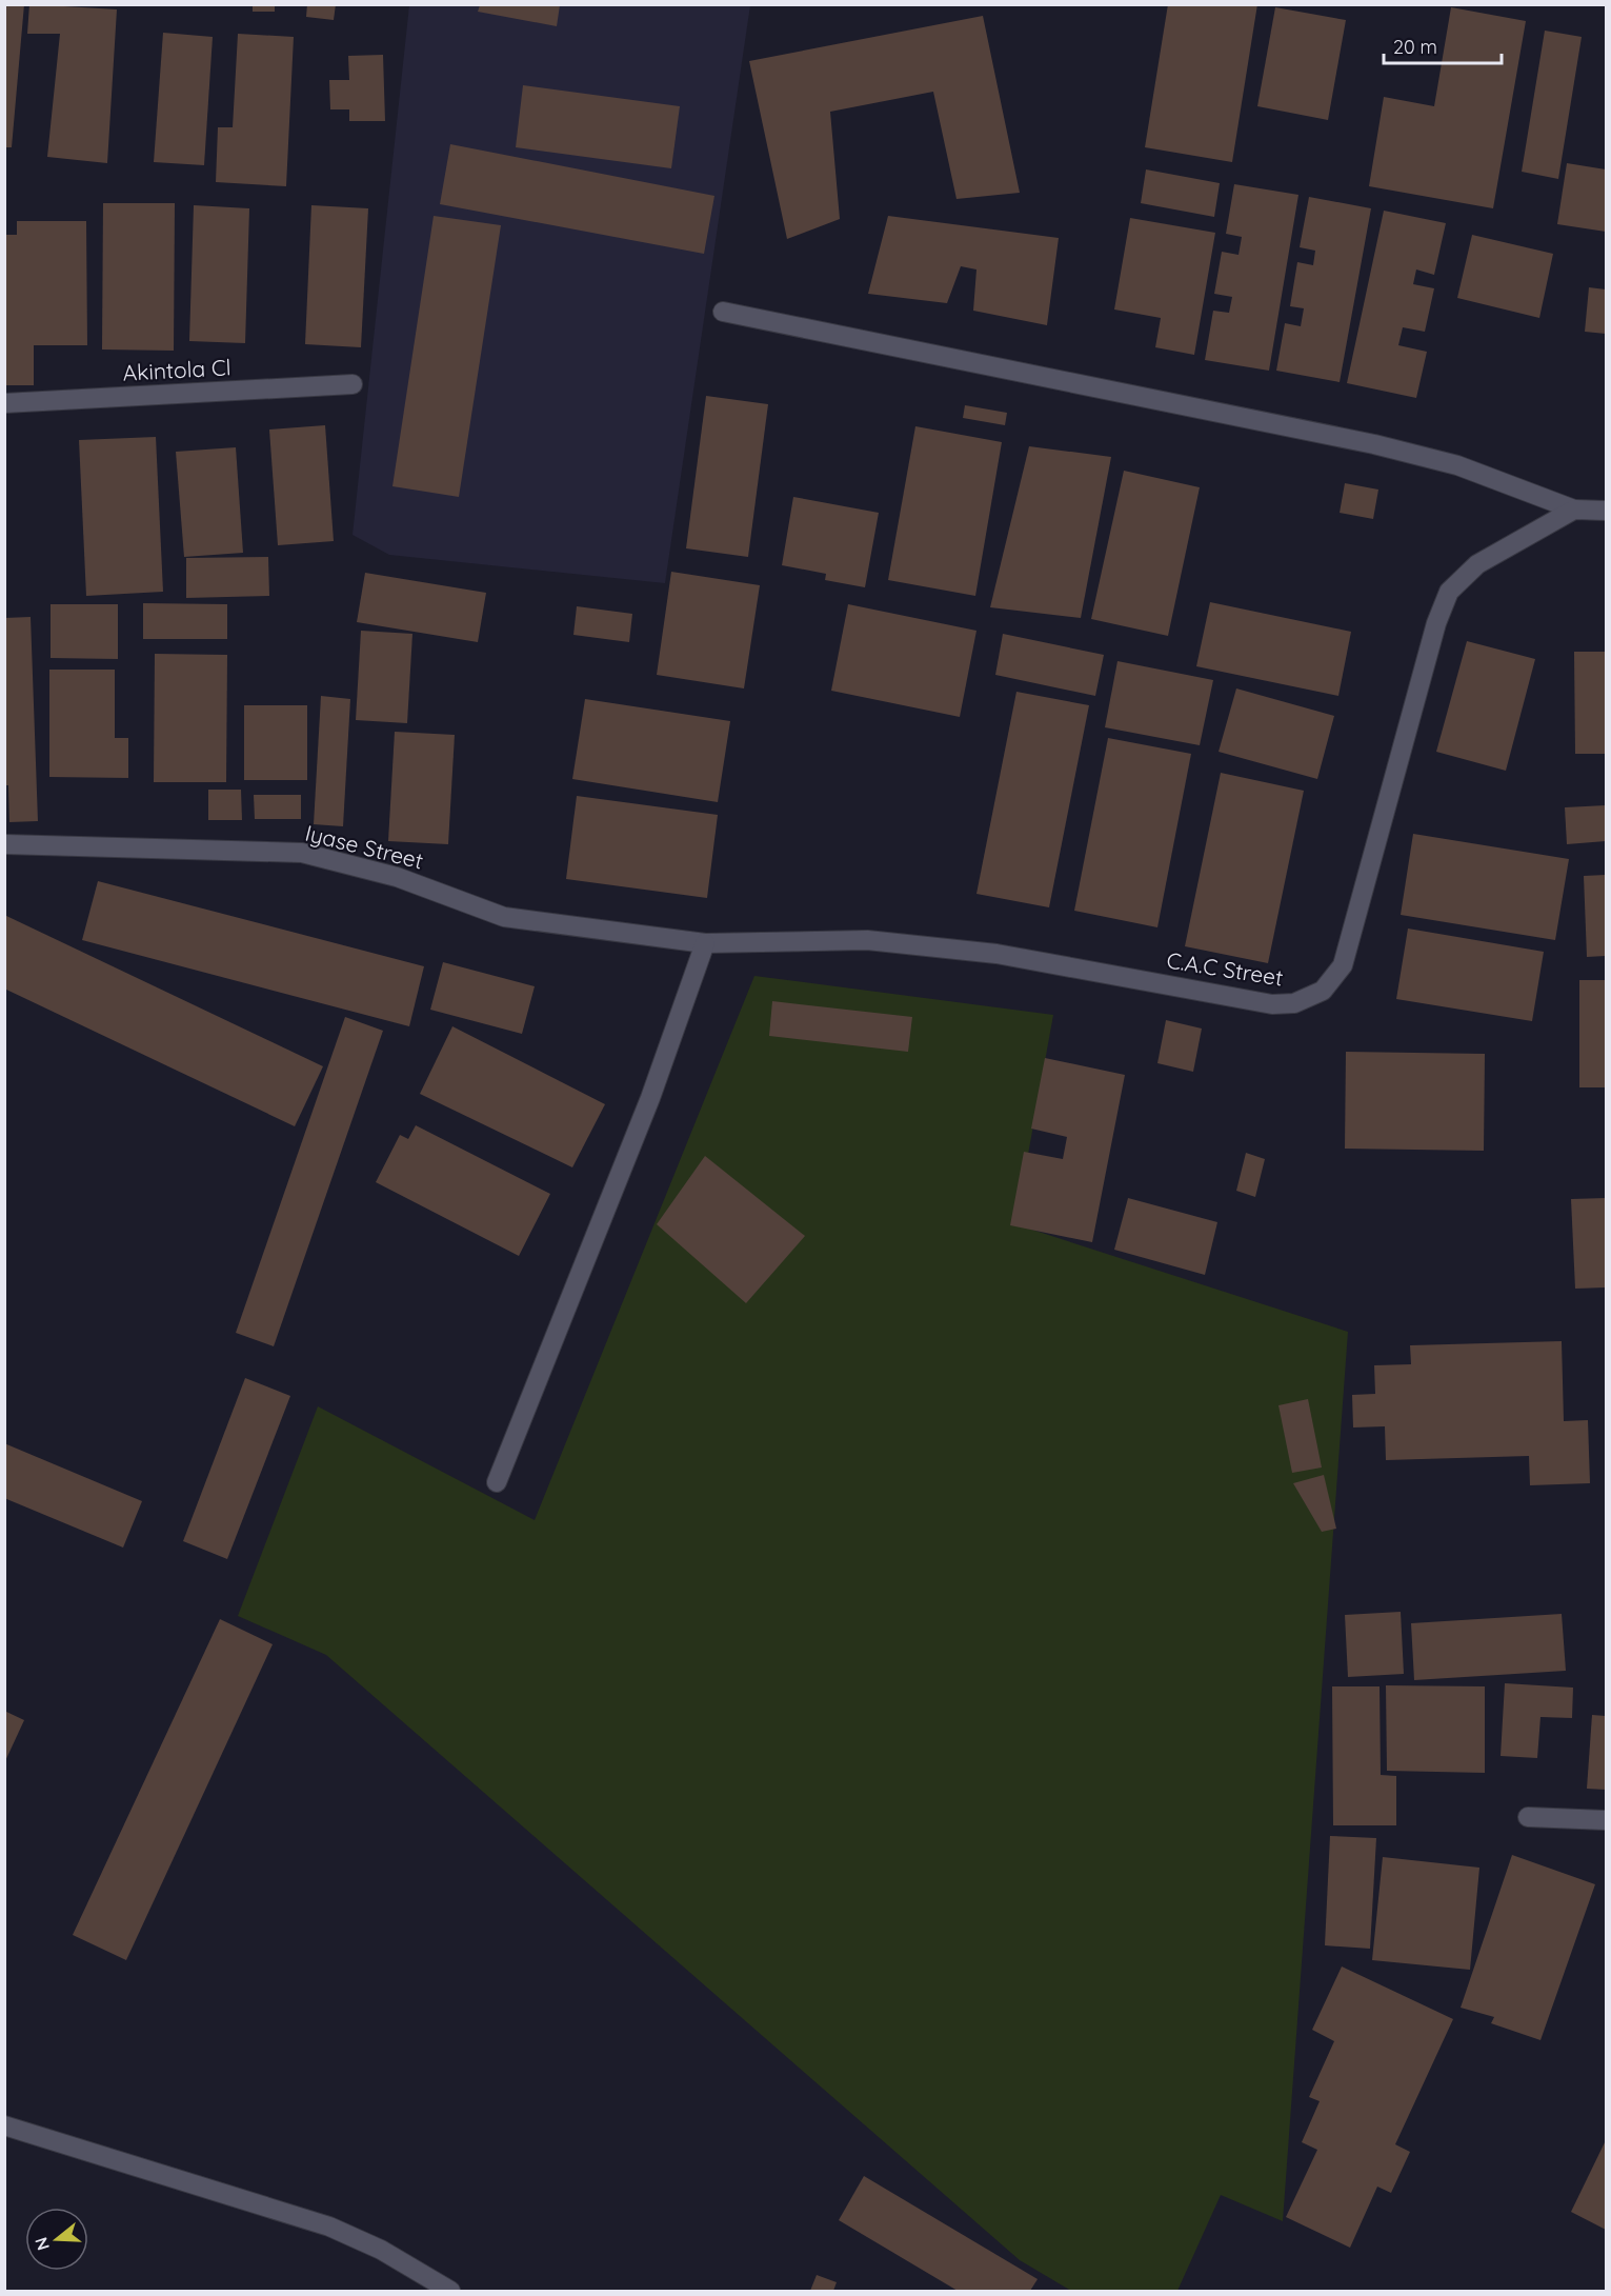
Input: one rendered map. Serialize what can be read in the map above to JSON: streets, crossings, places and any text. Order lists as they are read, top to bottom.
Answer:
{
  "streets": {
    "street": ["Akintola Cl", "Iyase Street", "C.A.C Street"]
  },
  "crossings": [
    ["Iyase Street", "C.A.C Street"]
  ],
  "scale_bar": "20 m",
  "north": "left"
}
